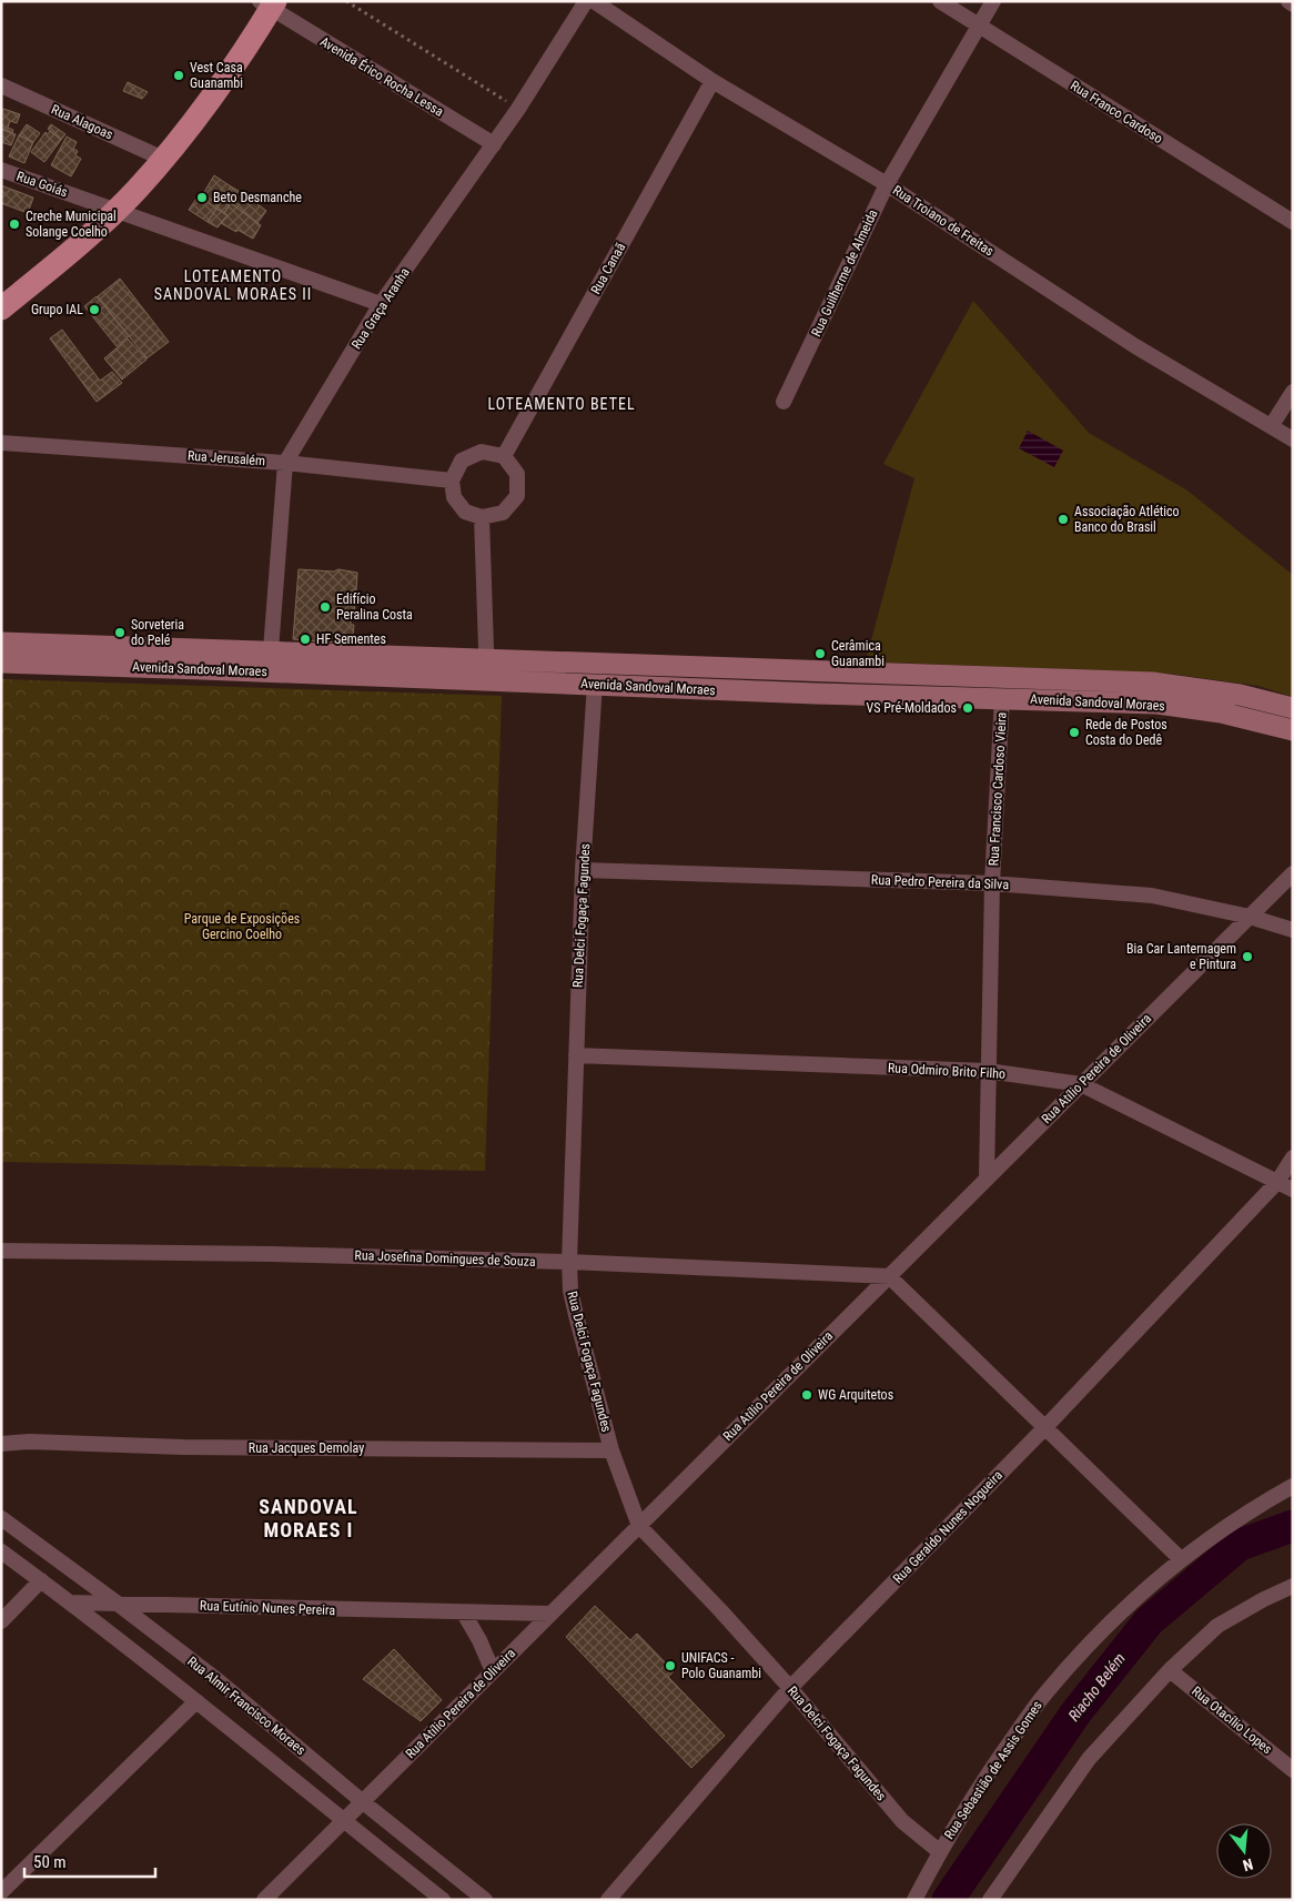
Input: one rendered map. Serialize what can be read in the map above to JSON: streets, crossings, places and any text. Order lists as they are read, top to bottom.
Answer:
{
  "streets": {
    "main road": ["Avenida Sandoval Moraes"],
    "street": [
      "Avenida Érico Rocha Lessa",
      "Rua Franco Cardoso",
      "Rua Alagoas",
      "Rua Goiás",
      "Rua Troiano de Freitas",
      "Rua Canaã",
      "Rua Guilherme de Almeida",
      "Rua Graça Aranha",
      "Rua Jerusalém",
      "Rua Francisco Cardoso Vieira",
      "Rua Pedro Pereira da Silva",
      "Rua Delci Fogaça Fagundes",
      "Rua Atílio Pereira de Oliveira",
      "Rua Odmiro Brito Filho",
      "Rua Josefina Domingues de Souza",
      "Rua Jacques Demolay",
      "Rua Geraldo Nunes Nogueira",
      "Rua Eutínio Nunes Pereira",
      "Rua Almir Francisco Moraes",
      "Rua Otacílio Lopes",
      "Rua Sebastião de Assis Gomes"
    ]
  },
  "crossings": [
    ["Avenida Érico Rocha Lessa", "Rua Graça Aranha"],
    ["Rua Franco Cardoso", "Rua Guilherme de Almeida"],
    ["Rua Goiás", "Rua Graça Aranha"],
    ["Rua Troiano de Freitas", "Rua Canaã"],
    ["Rua Troiano de Freitas", "Rua Guilherme de Almeida"],
    ["Rua Canaã", "Rua Jerusalém"],
    ["Rua Graça Aranha", "Rua Jerusalém"],
    ["Rua Graça Aranha", "Avenida Sandoval Moraes"],
    ["Avenida Sandoval Moraes", "Rua Francisco Cardoso Vieira"],
    ["Avenida Sandoval Moraes", "Rua Delci Fogaça Fagundes"],
    ["Rua Francisco Cardoso Vieira", "Rua Pedro Pereira da Silva"],
    ["Rua Francisco Cardoso Vieira", "Rua Atílio Pereira de Oliveira"],
    ["Rua Francisco Cardoso Vieira", "Rua Odmiro Brito Filho"],
    ["Rua Pedro Pereira da Silva", "Rua Delci Fogaça Fagundes"],
    ["Rua Pedro Pereira da Silva", "Rua Atílio Pereira de Oliveira"],
    ["Rua Delci Fogaça Fagundes", "Rua Atílio Pereira de Oliveira"],
    ["Rua Delci Fogaça Fagundes", "Rua Odmiro Brito Filho"],
    ["Rua Delci Fogaça Fagundes", "Rua Josefina Domingues de Souza"],
    ["Rua Delci Fogaça Fagundes", "Rua Jacques Demolay"],
    ["Rua Delci Fogaça Fagundes", "Rua Geraldo Nunes Nogueira"],
    ["Rua Delci Fogaça Fagundes", "Rua Sebastião de Assis Gomes"],
    ["Rua Atílio Pereira de Oliveira", "Rua Odmiro Brito Filho"],
    ["Rua Atílio Pereira de Oliveira", "Rua Josefina Domingues de Souza"],
    ["Rua Atílio Pereira de Oliveira", "Rua Eutínio Nunes Pereira"],
    ["Rua Atílio Pereira de Oliveira", "Rua Almir Francisco Moraes"],
    ["Rua Odmiro Brito Filho", "Rua Geraldo Nunes Nogueira"],
    ["Rua Eutínio Nunes Pereira", "Rua Almir Francisco Moraes"]
  ],
  "districts": ["LOTEAMENTO SANDOVAL MORAES II", "LOTEAMENTO BETEL", "SANDOVAL MORAES I"],
  "water": ["Riacho Belém"],
  "parks": ["Parque de Exposições Gercino Coelho"],
  "places": [
    "Vest Casa Guanambi",
    "Beto Desmanche",
    "Creche Municipal Solange Coelho",
    "Grupo IAL",
    "Associação Atlético Banco do Brasil",
    "Edifício Peralina Costa",
    "Sorveteria do Pelé",
    "HF Sementes",
    "Cerâmica Guanambi",
    "VS Pré-Moldados",
    "Rede de Postos Costa do Dedê",
    "Bia Car Lanternagem e Pintura",
    "WG Arquitetos",
    "UNIFACS - Polo Guanambi"
  ],
  "scale_bar": "50 m",
  "north": "bottom"
}
